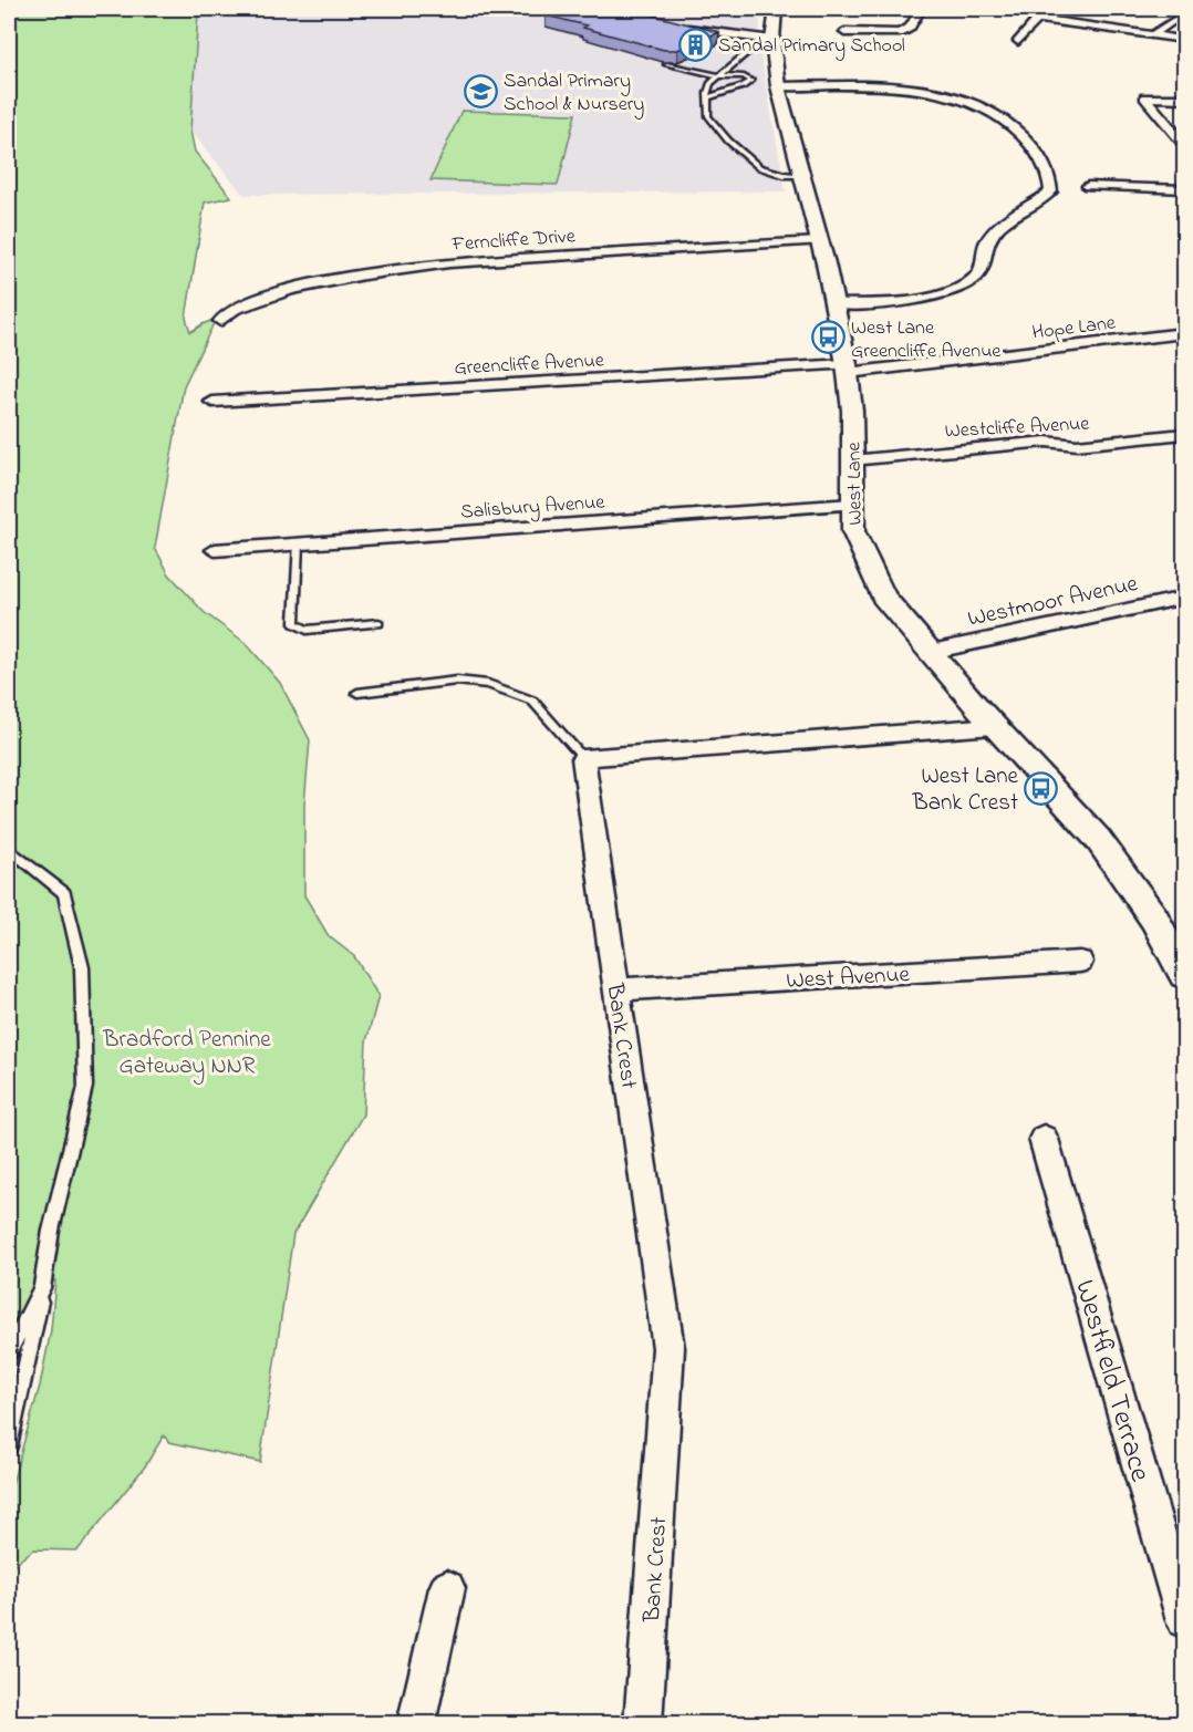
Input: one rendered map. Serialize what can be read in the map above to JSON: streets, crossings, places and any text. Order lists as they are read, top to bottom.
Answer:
{
  "streets": {
    "street": [
      "Ferncliffe Drive",
      "Hope Lane",
      "Greencliffe Avenue",
      "Westcliffe Avenue",
      "West Lane",
      "Salisbury Avenue",
      "Westmoor Avenue",
      "West Avenue",
      "Bank Crest",
      "Westfield Terrace"
    ]
  },
  "crossings": [
    ["Ferncliffe Drive", "West Lane"],
    ["Hope Lane", "Greencliffe Avenue"],
    ["Hope Lane", "West Lane"],
    ["Greencliffe Avenue", "West Lane"],
    ["Westcliffe Avenue", "West Lane"],
    ["West Lane", "Salisbury Avenue"],
    ["West Lane", "Westmoor Avenue"],
    ["West Avenue", "Bank Crest"]
  ],
  "parks": ["Bradford Pennine Gateway NNR"],
  "places": {
    "building": ["Sandal Primary School"],
    "school or university": ["Sandal Primary School & Nursery"],
    "bus stop": ["West Lane Greencliffe Avenue", "West Lane Bank Crest"]
  }
}
